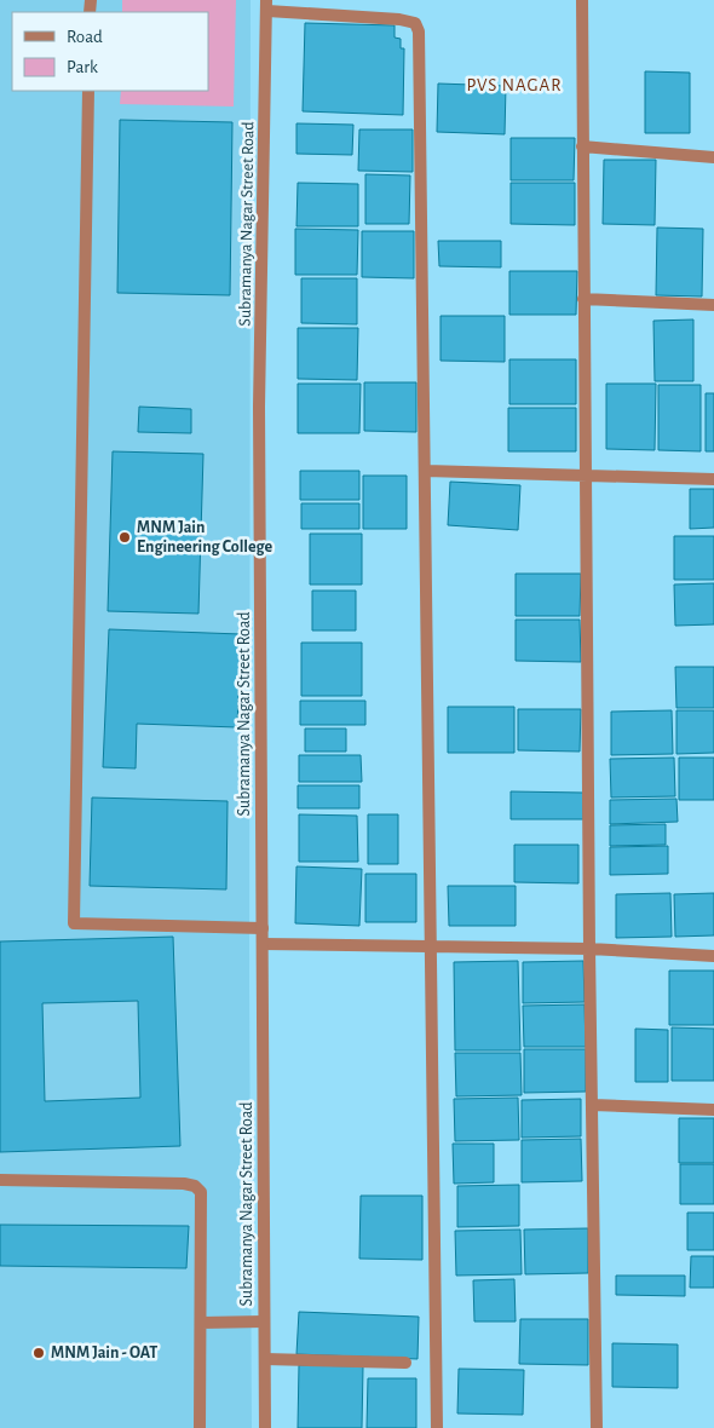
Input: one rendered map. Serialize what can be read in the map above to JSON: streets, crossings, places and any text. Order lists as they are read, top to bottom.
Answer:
{
  "streets": {
    "street": ["Subramanya Nagar Street Road"]
  },
  "districts": ["PVS NAGAR"],
  "places": ["MNM Jain Engineering College", "MNM Jain - OAT"],
  "legend": ["Road", "Park"]
}
